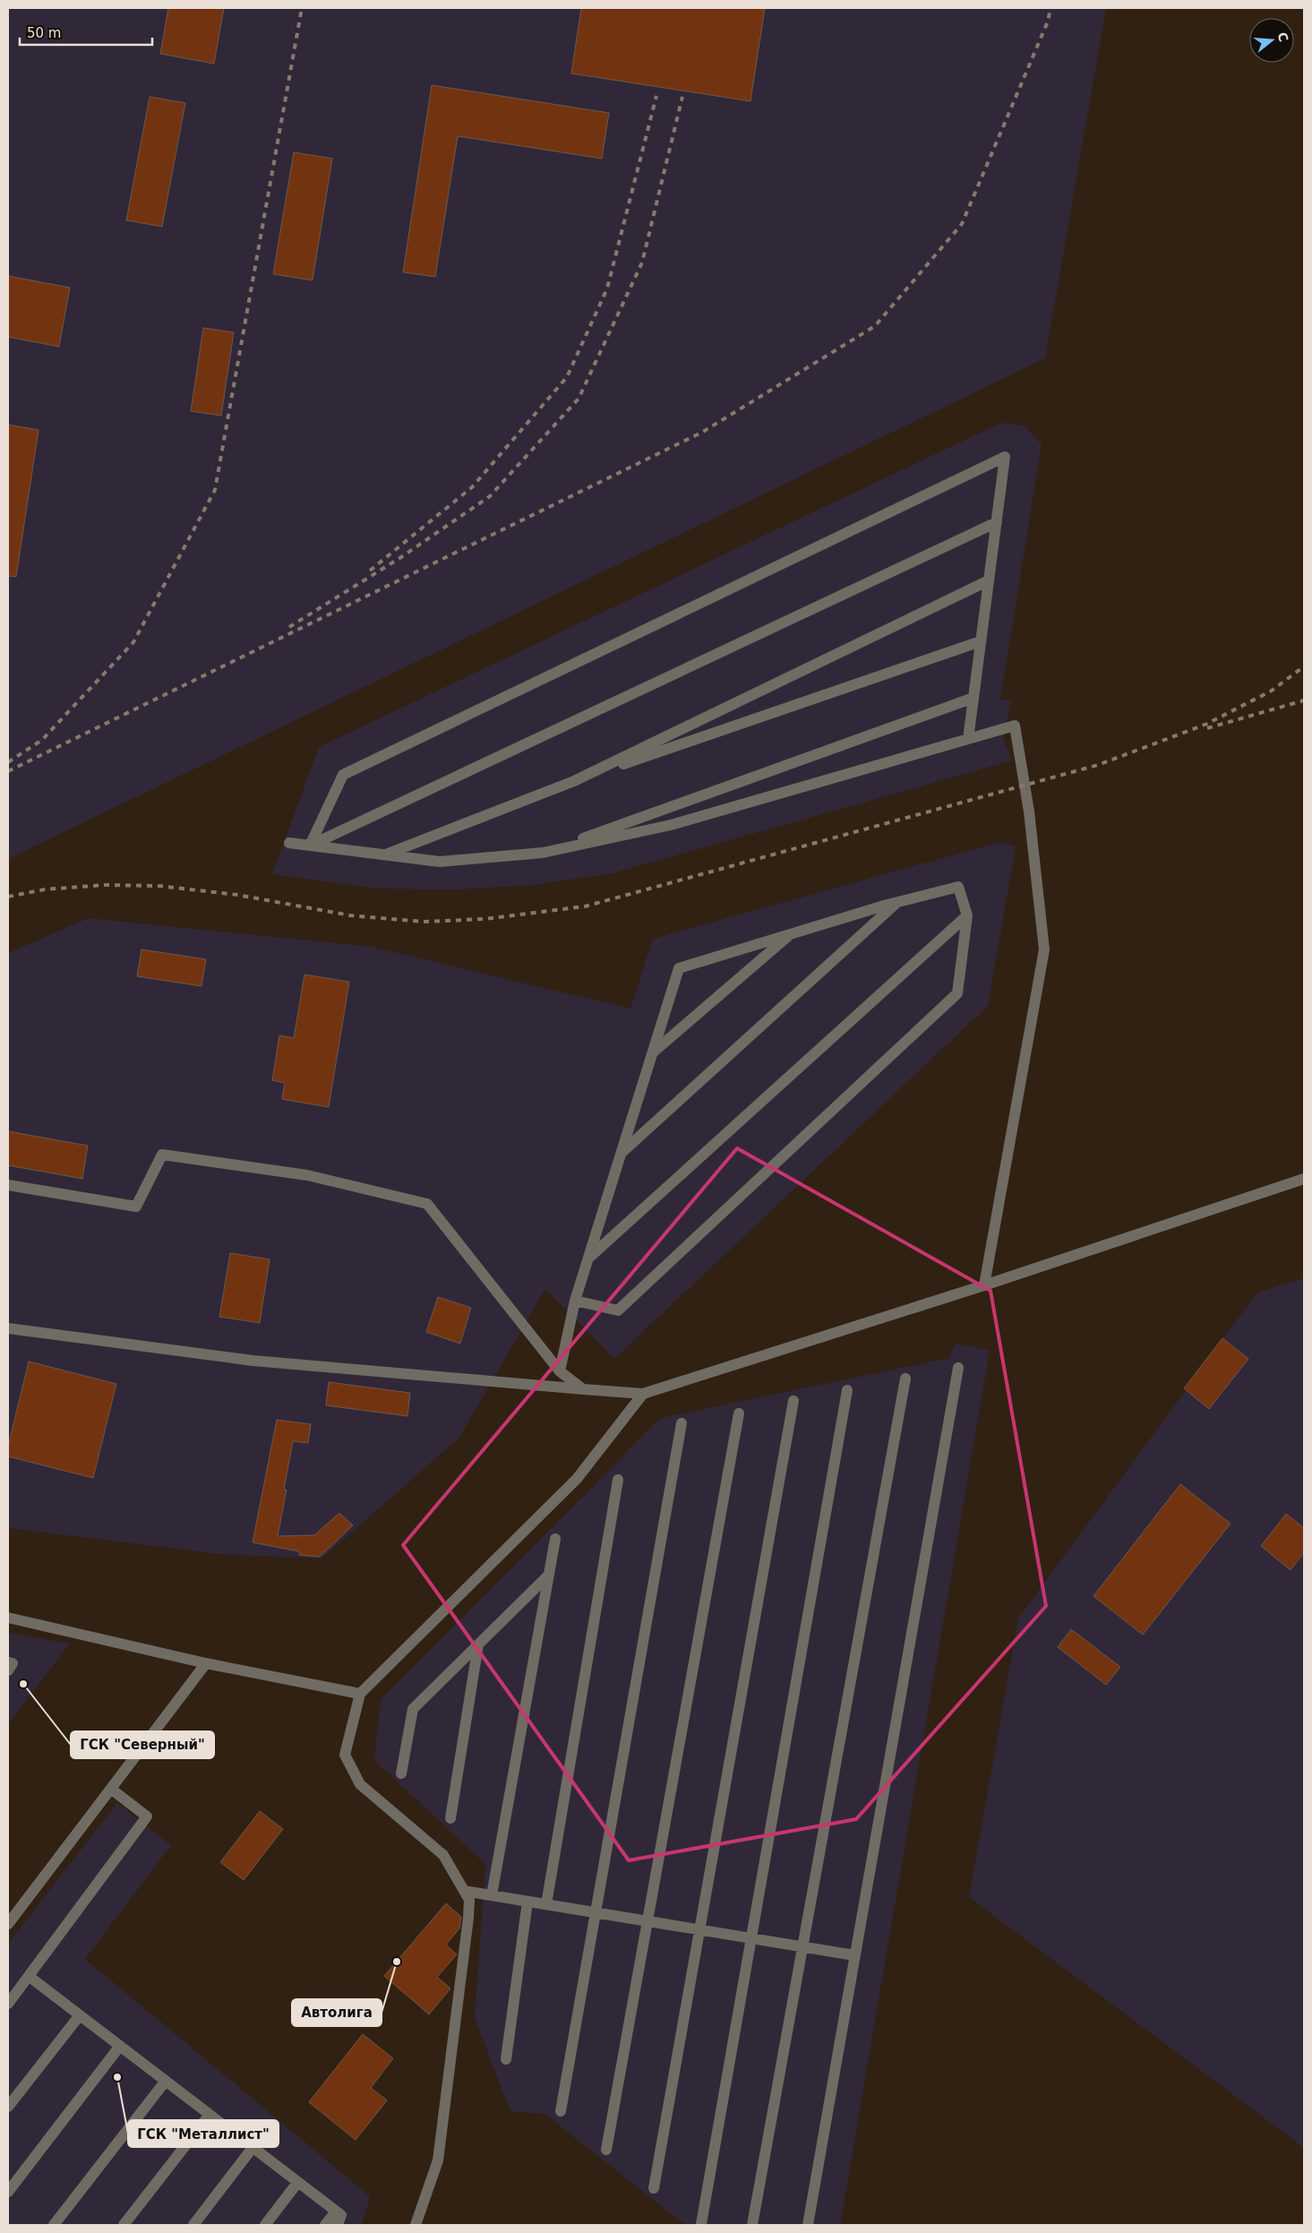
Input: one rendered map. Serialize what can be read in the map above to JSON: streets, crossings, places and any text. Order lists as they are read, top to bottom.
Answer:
{
  "places": ["ГСК \"Северный\"", "Автолига", "ГСК \"Металлист\""],
  "scale_bar": "50 m",
  "north": "right"
}
